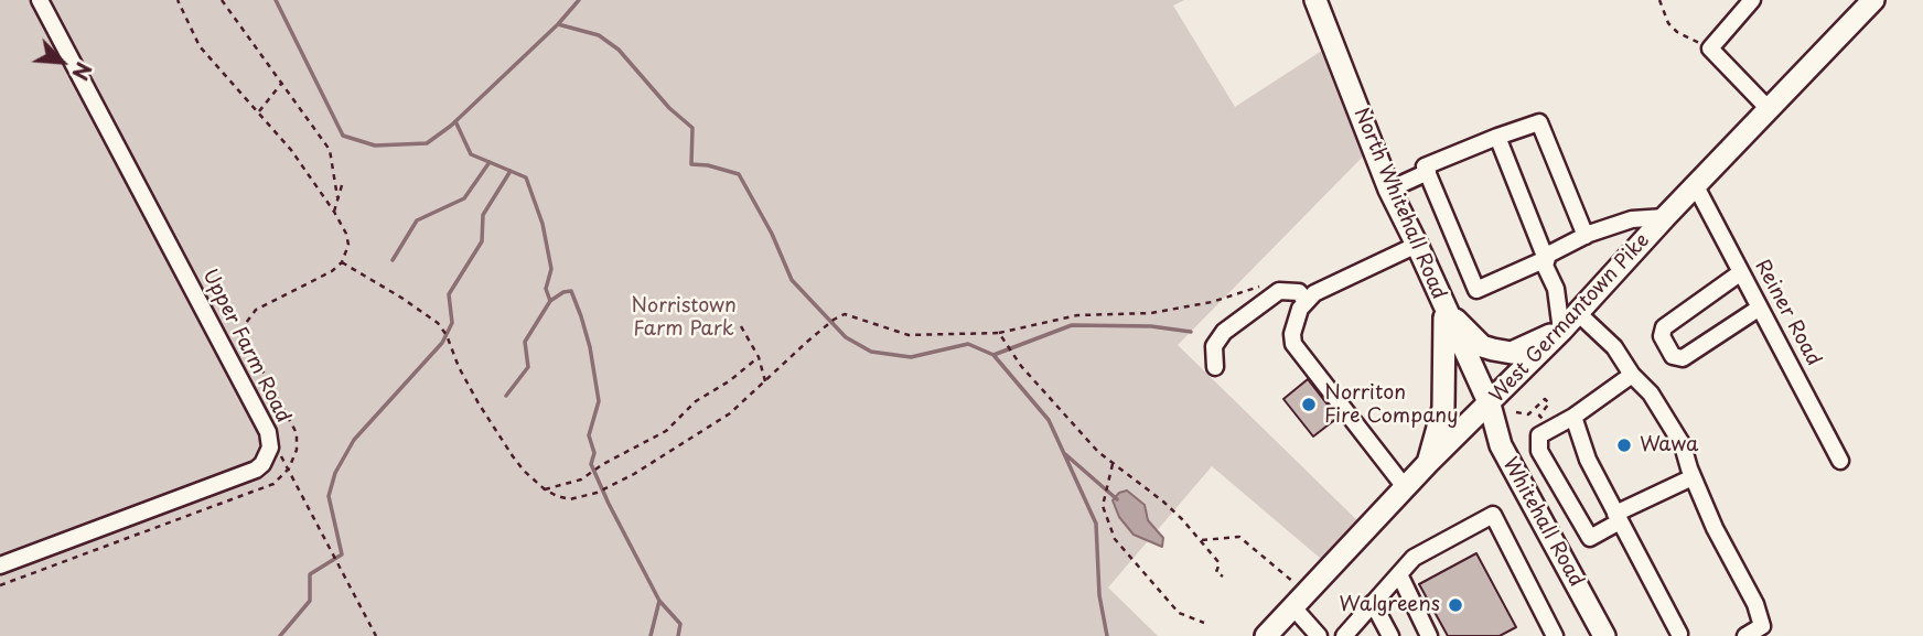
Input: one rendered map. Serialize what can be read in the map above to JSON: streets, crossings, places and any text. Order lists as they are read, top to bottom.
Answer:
{
  "streets": {
    "main road": ["North Whitehall Road", "West Germantown Pike", "Whitehall Road"],
    "street": ["Reiner Road", "Upper Farm Road"]
  },
  "crossings": [
    ["North Whitehall Road", "West Germantown Pike"],
    ["North Whitehall Road", "Whitehall Road"],
    ["Reiner Road", "West Germantown Pike"],
    ["West Germantown Pike", "Whitehall Road"]
  ],
  "parks": ["Norristown Farm Park"],
  "places": ["Norriton Fire Company", "Wawa", "Walgreens"],
  "north": "bottom right"
}
